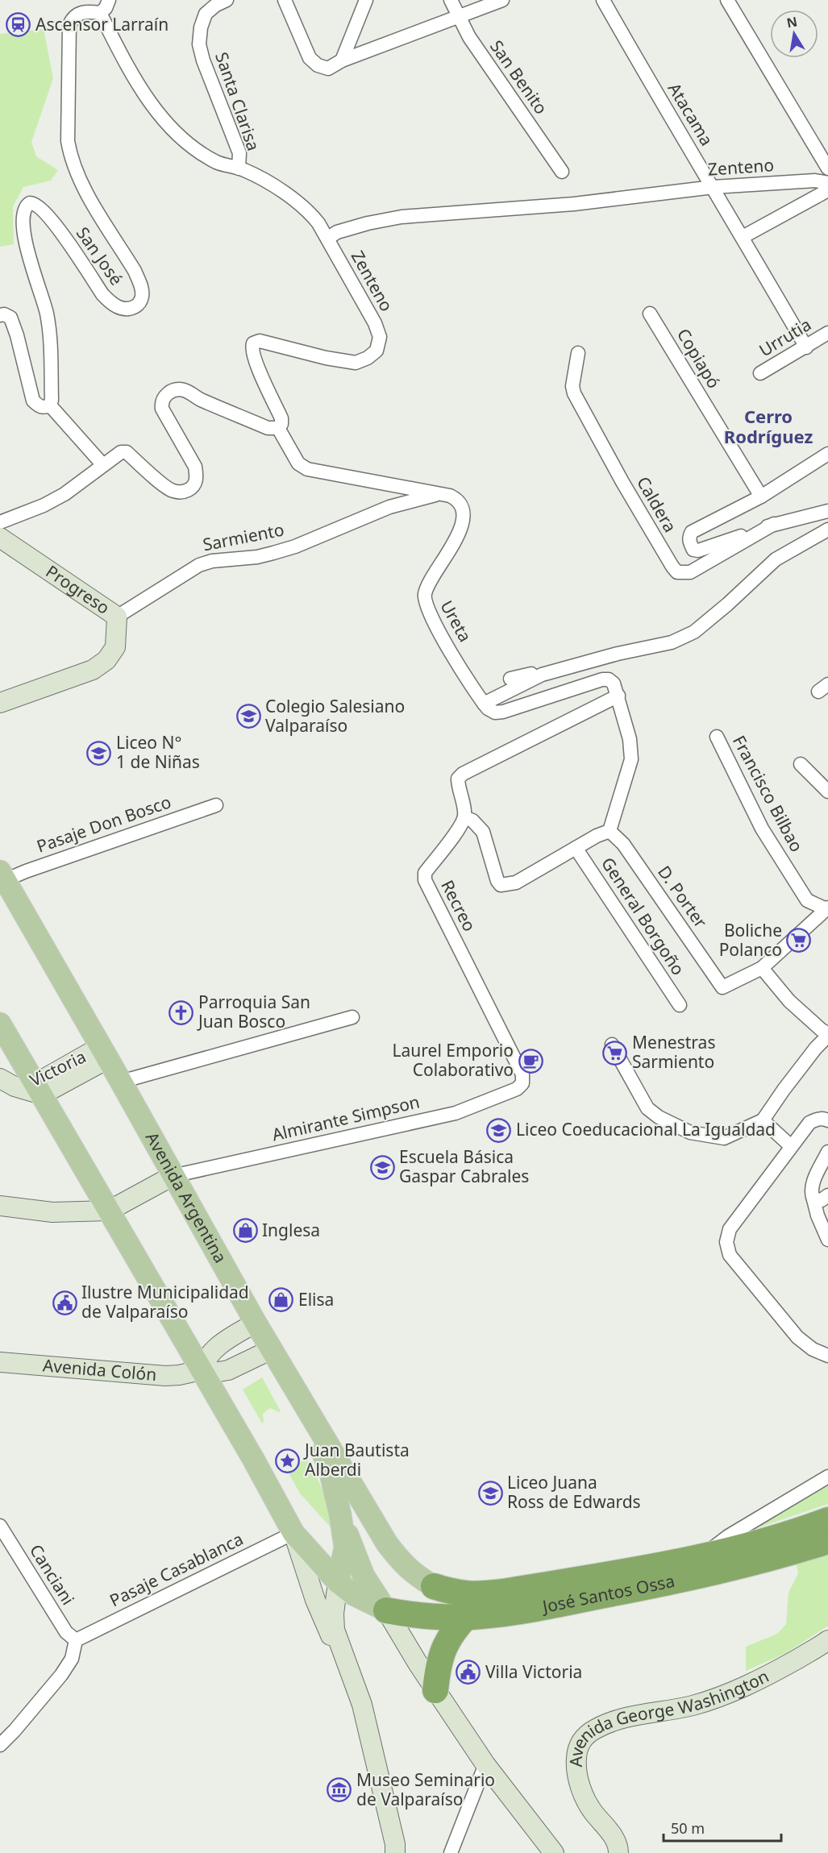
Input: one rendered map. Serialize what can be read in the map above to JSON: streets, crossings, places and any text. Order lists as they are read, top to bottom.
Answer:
{
  "streets": {
    "highway": ["José Santos Ossa"],
    "main road": [
      "Progreso",
      "Victoria",
      "Avenida Argentina",
      "Avenida Colón",
      "Avenida George Washington"
    ],
    "street": [
      "San Benito",
      "Santa Clarisa",
      "Atacama",
      "Zenteno",
      "San José",
      "Urrutia",
      "Copiapó",
      "Caldera",
      "Sarmiento",
      "Ureta",
      "Francisco Bilbao",
      "Pasaje Don Bosco",
      "D. Porter",
      "Recreo",
      "General Borgoño",
      "Almirante Simpson",
      "Pasaje Casablanca",
      "Canciani"
    ]
  },
  "crossings": [
    ["Atacama", "Zenteno"],
    ["Atacama", "Urrutia"],
    ["Zenteno", "Ureta"],
    ["Sarmiento", "Progreso"],
    ["Sarmiento", "Ureta"],
    ["Pasaje Don Bosco", "Avenida Argentina"],
    ["Recreo", "Almirante Simpson"],
    ["Victoria", "Avenida Argentina"],
    ["Almirante Simpson", "Avenida Argentina"],
    ["Avenida Argentina", "Avenida Colón"],
    ["Avenida Argentina", "José Santos Ossa"],
    ["Pasaje Casablanca", "Canciani"]
  ],
  "districts": ["Cerro Rodríguez"],
  "places": {
    "station": ["Ascensor Larraín"],
    "school or university": [
      "Colegio Salesiano Valparaíso",
      "Liceo N° 1 de Niñas",
      "Liceo Coeducacional La Igualdad",
      "Escuela Básica Gaspar Cabrales",
      "Liceo Juana Ross de Edwards"
    ],
    "supermarket": ["Boliche Polanco", "Menestras Sarmiento"],
    "church": ["Parroquia San Juan Bosco"],
    "cafe": ["Laurel Emporio Colaborativo"],
    "shop": ["Inglesa", "Elisa"],
    "public building": ["Ilustre Municipalidad de Valparaíso", "Villa Victoria"],
    "place": ["Juan Bautista Alberdi"],
    "museum": ["Museo Seminario de Valparaíso"]
  },
  "scale_bar": "50 m",
  "north": "top"
}
